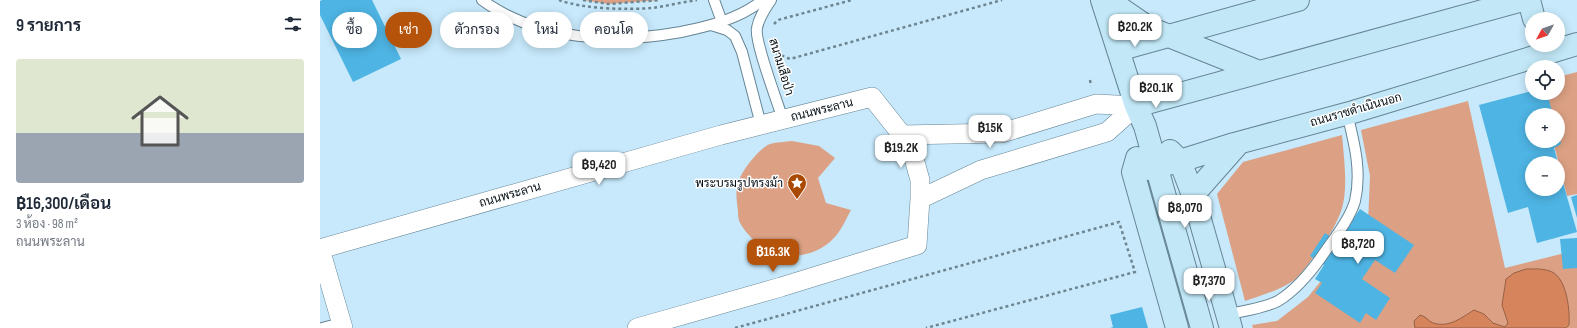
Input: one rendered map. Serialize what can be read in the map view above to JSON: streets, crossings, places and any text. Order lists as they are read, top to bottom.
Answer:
{
  "streets": {
    "main road": ["ถนนราชดำเนินนอก"],
    "street": ["ถนนพระลาน"],
    "lane": ["สนามเสือป่า"]
  },
  "crossings": [
    ["สนามเสือป่า", "ถนนพระลาน"]
  ],
  "places": {
    "place": ["พระบรมรูปทรงม้า"]
  },
  "north": "bottom left",
  "page": {
    "heading": "9 รายการ",
    "map_buttons": ["+", "−"],
    "chip": [
      "ซื้อ",
      "เช่า",
      "ตัวกรอง",
      "ใหม่",
      "คอนโด"
    ],
    "price": [
      "฿20.2K",
      "฿20.1K",
      "฿15K",
      "฿19.2K",
      "฿9,420",
      "฿8,070",
      "฿8,720",
      "฿16.3K",
      "฿7,370"
    ],
    "list": [
      {
        "name": "฿16,300/เดือน",
        "note": "3 ห้อง · 98 m² · ถนนพระลาน"
      }
    ]
  }
}
